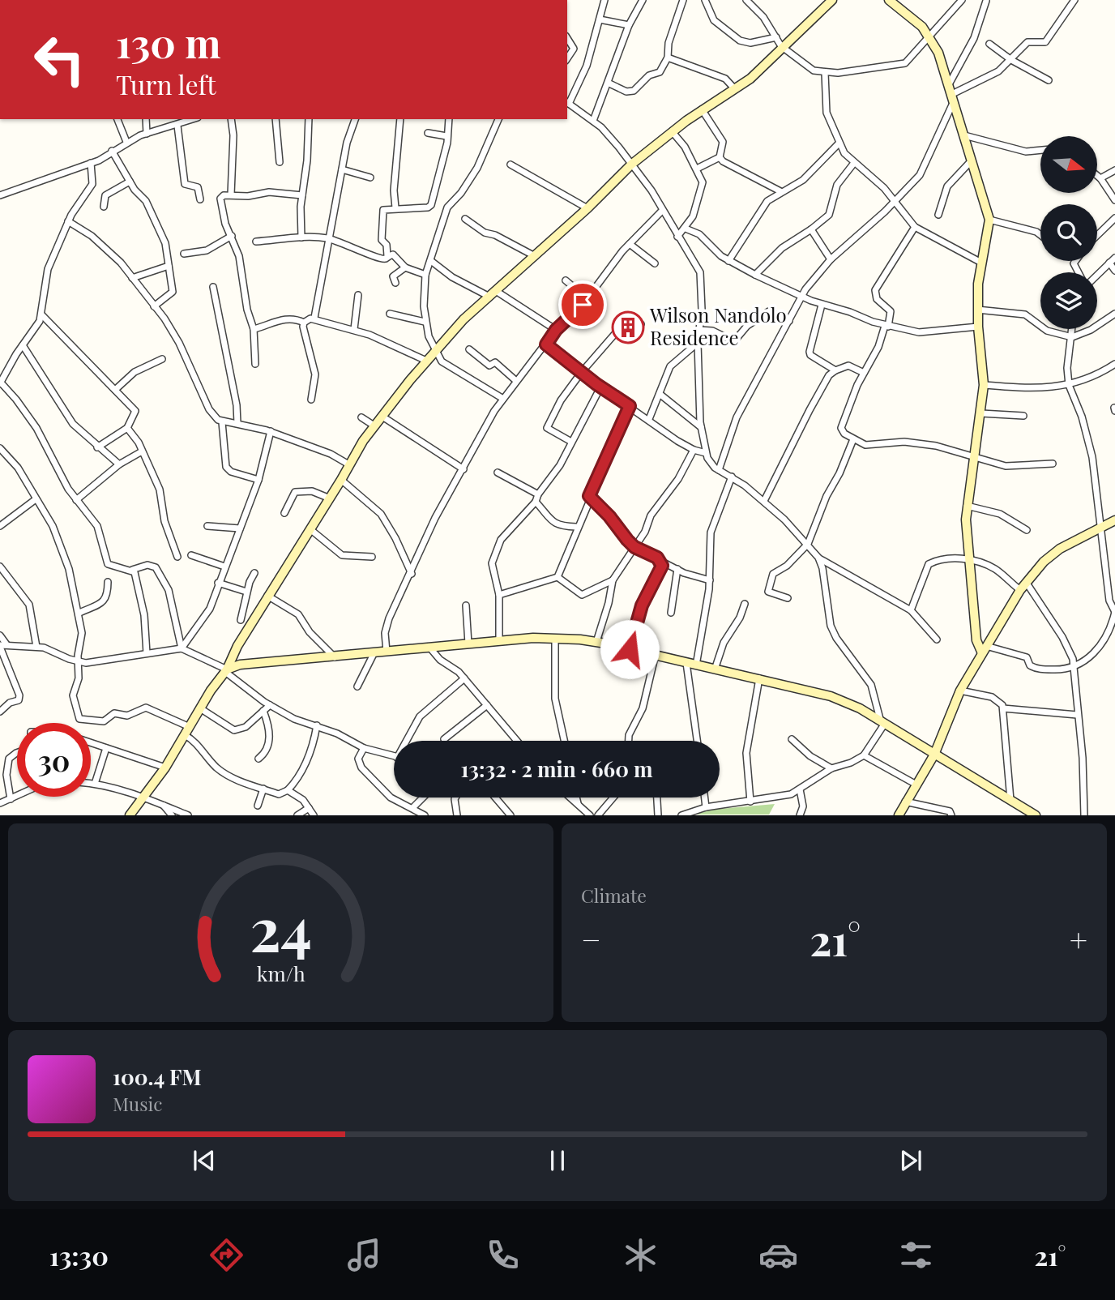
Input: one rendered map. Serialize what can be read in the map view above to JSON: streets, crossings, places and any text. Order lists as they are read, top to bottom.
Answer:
{
  "places": {
    "building": ["Wilson Nandolo Residence"]
  },
  "north": "right",
  "page": {
    "turn": ["130 m", "Turn left"],
    "limit": "30",
    "trip": "13:32 · 2 min · 660 m",
    "tile": "Climate",
    "heat": ["−", "21°", "+"],
    "song": ["100.4 FM", "Music"],
    "tabs": ["13:30", "21°"],
    "gauge": ["24", "km/h"]
  }
}
